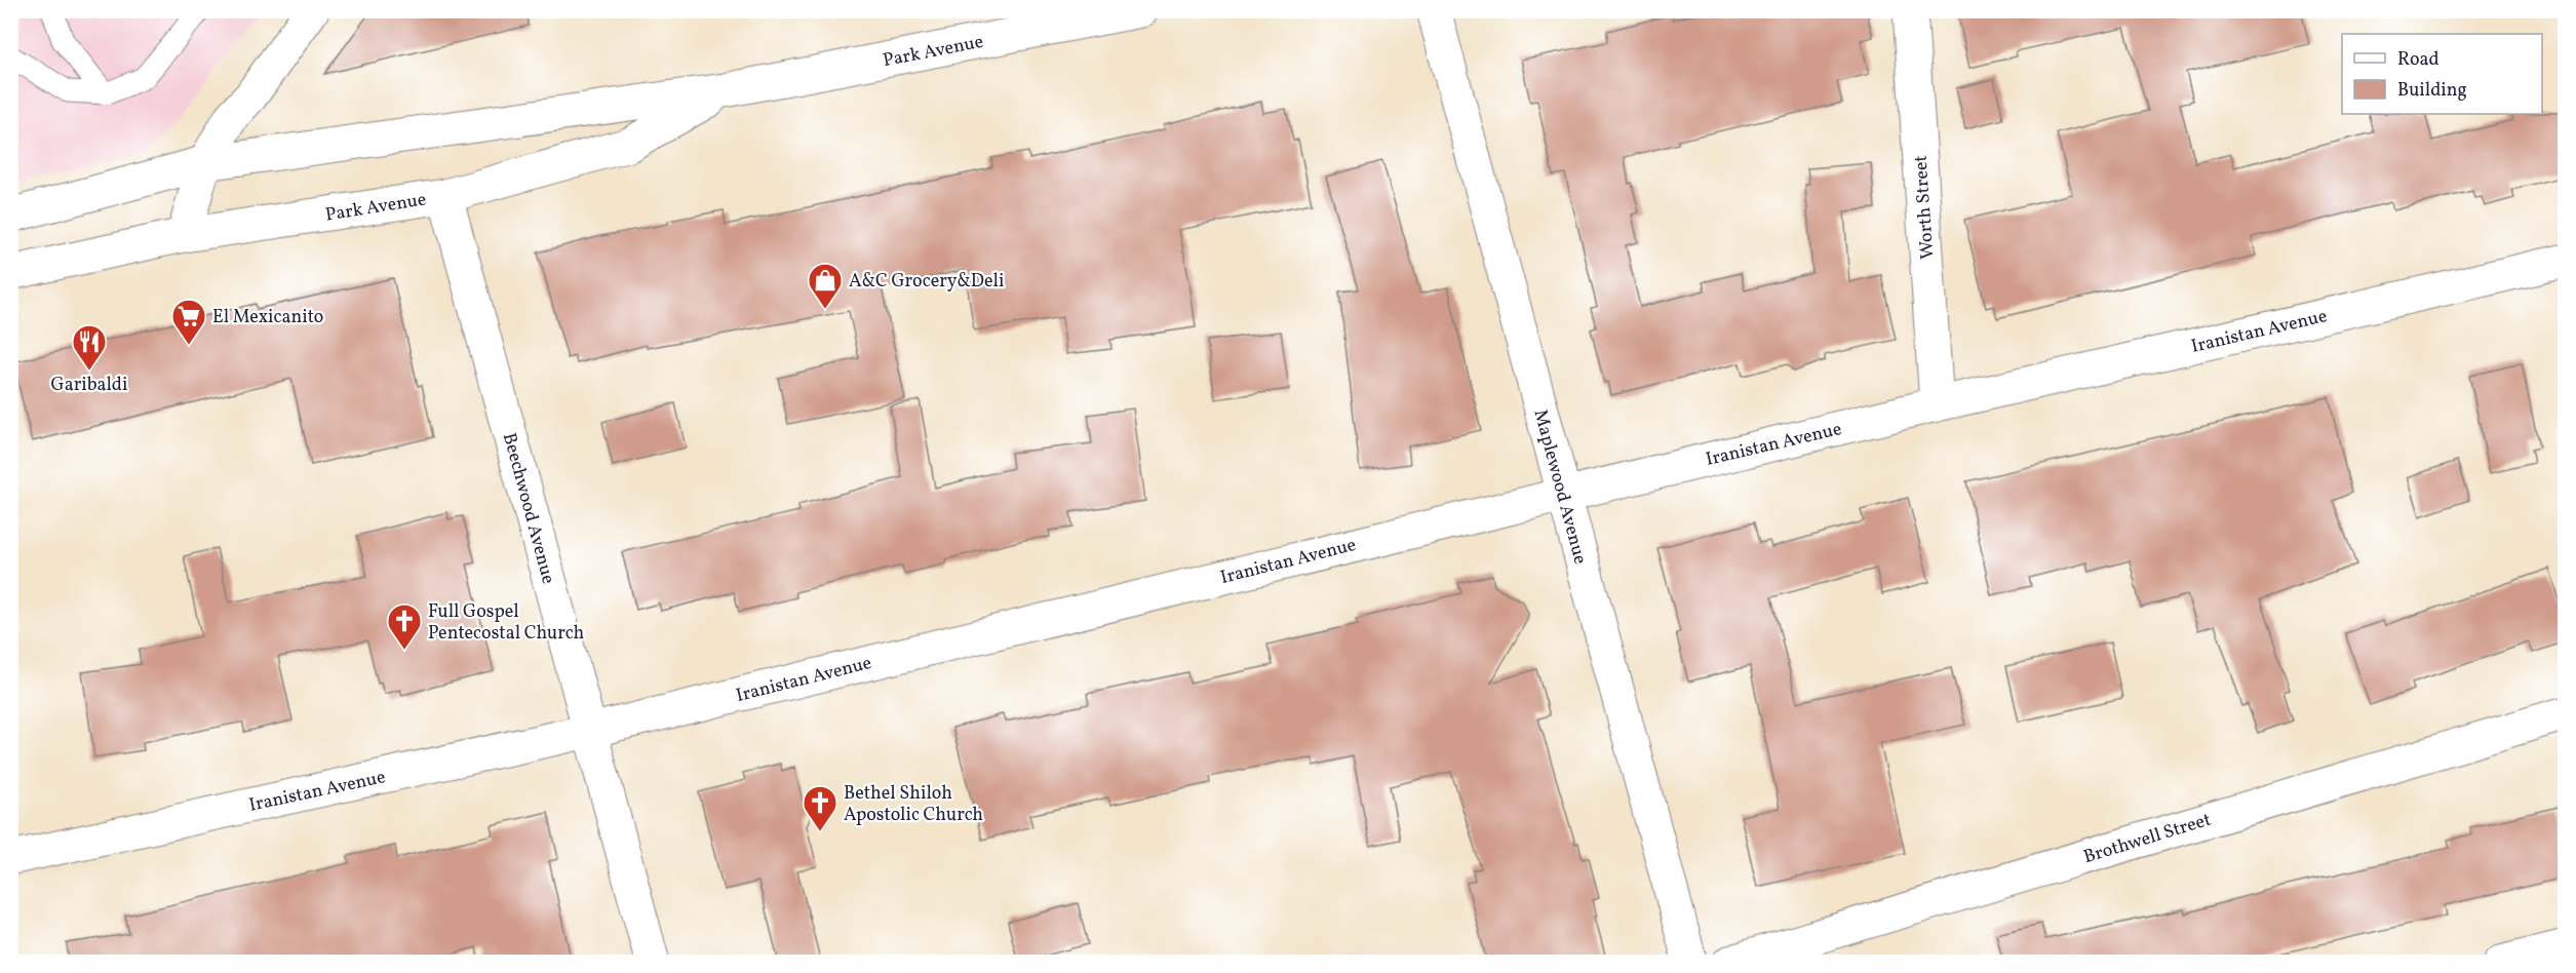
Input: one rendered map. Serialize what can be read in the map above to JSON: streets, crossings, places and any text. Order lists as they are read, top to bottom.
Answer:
{
  "streets": {
    "street": [
      "Park Avenue",
      "Worth Street",
      "Iranistan Avenue",
      "Maplewood Avenue",
      "Beechwood Avenue",
      "Brothwell Street"
    ]
  },
  "crossings": [
    ["Park Avenue", "Beechwood Avenue"],
    ["Worth Street", "Iranistan Avenue"],
    ["Iranistan Avenue", "Maplewood Avenue"],
    ["Iranistan Avenue", "Beechwood Avenue"]
  ],
  "places": {
    "shop": ["A&C Grocery&Deli"],
    "supermarket": ["El Mexicanito"],
    "restaurant": ["Garibaldi"],
    "church": ["Full Gospel Pentecostal Church", "Bethel Shiloh Apostolic Church"]
  },
  "legend": ["Road", "Building"]
}
